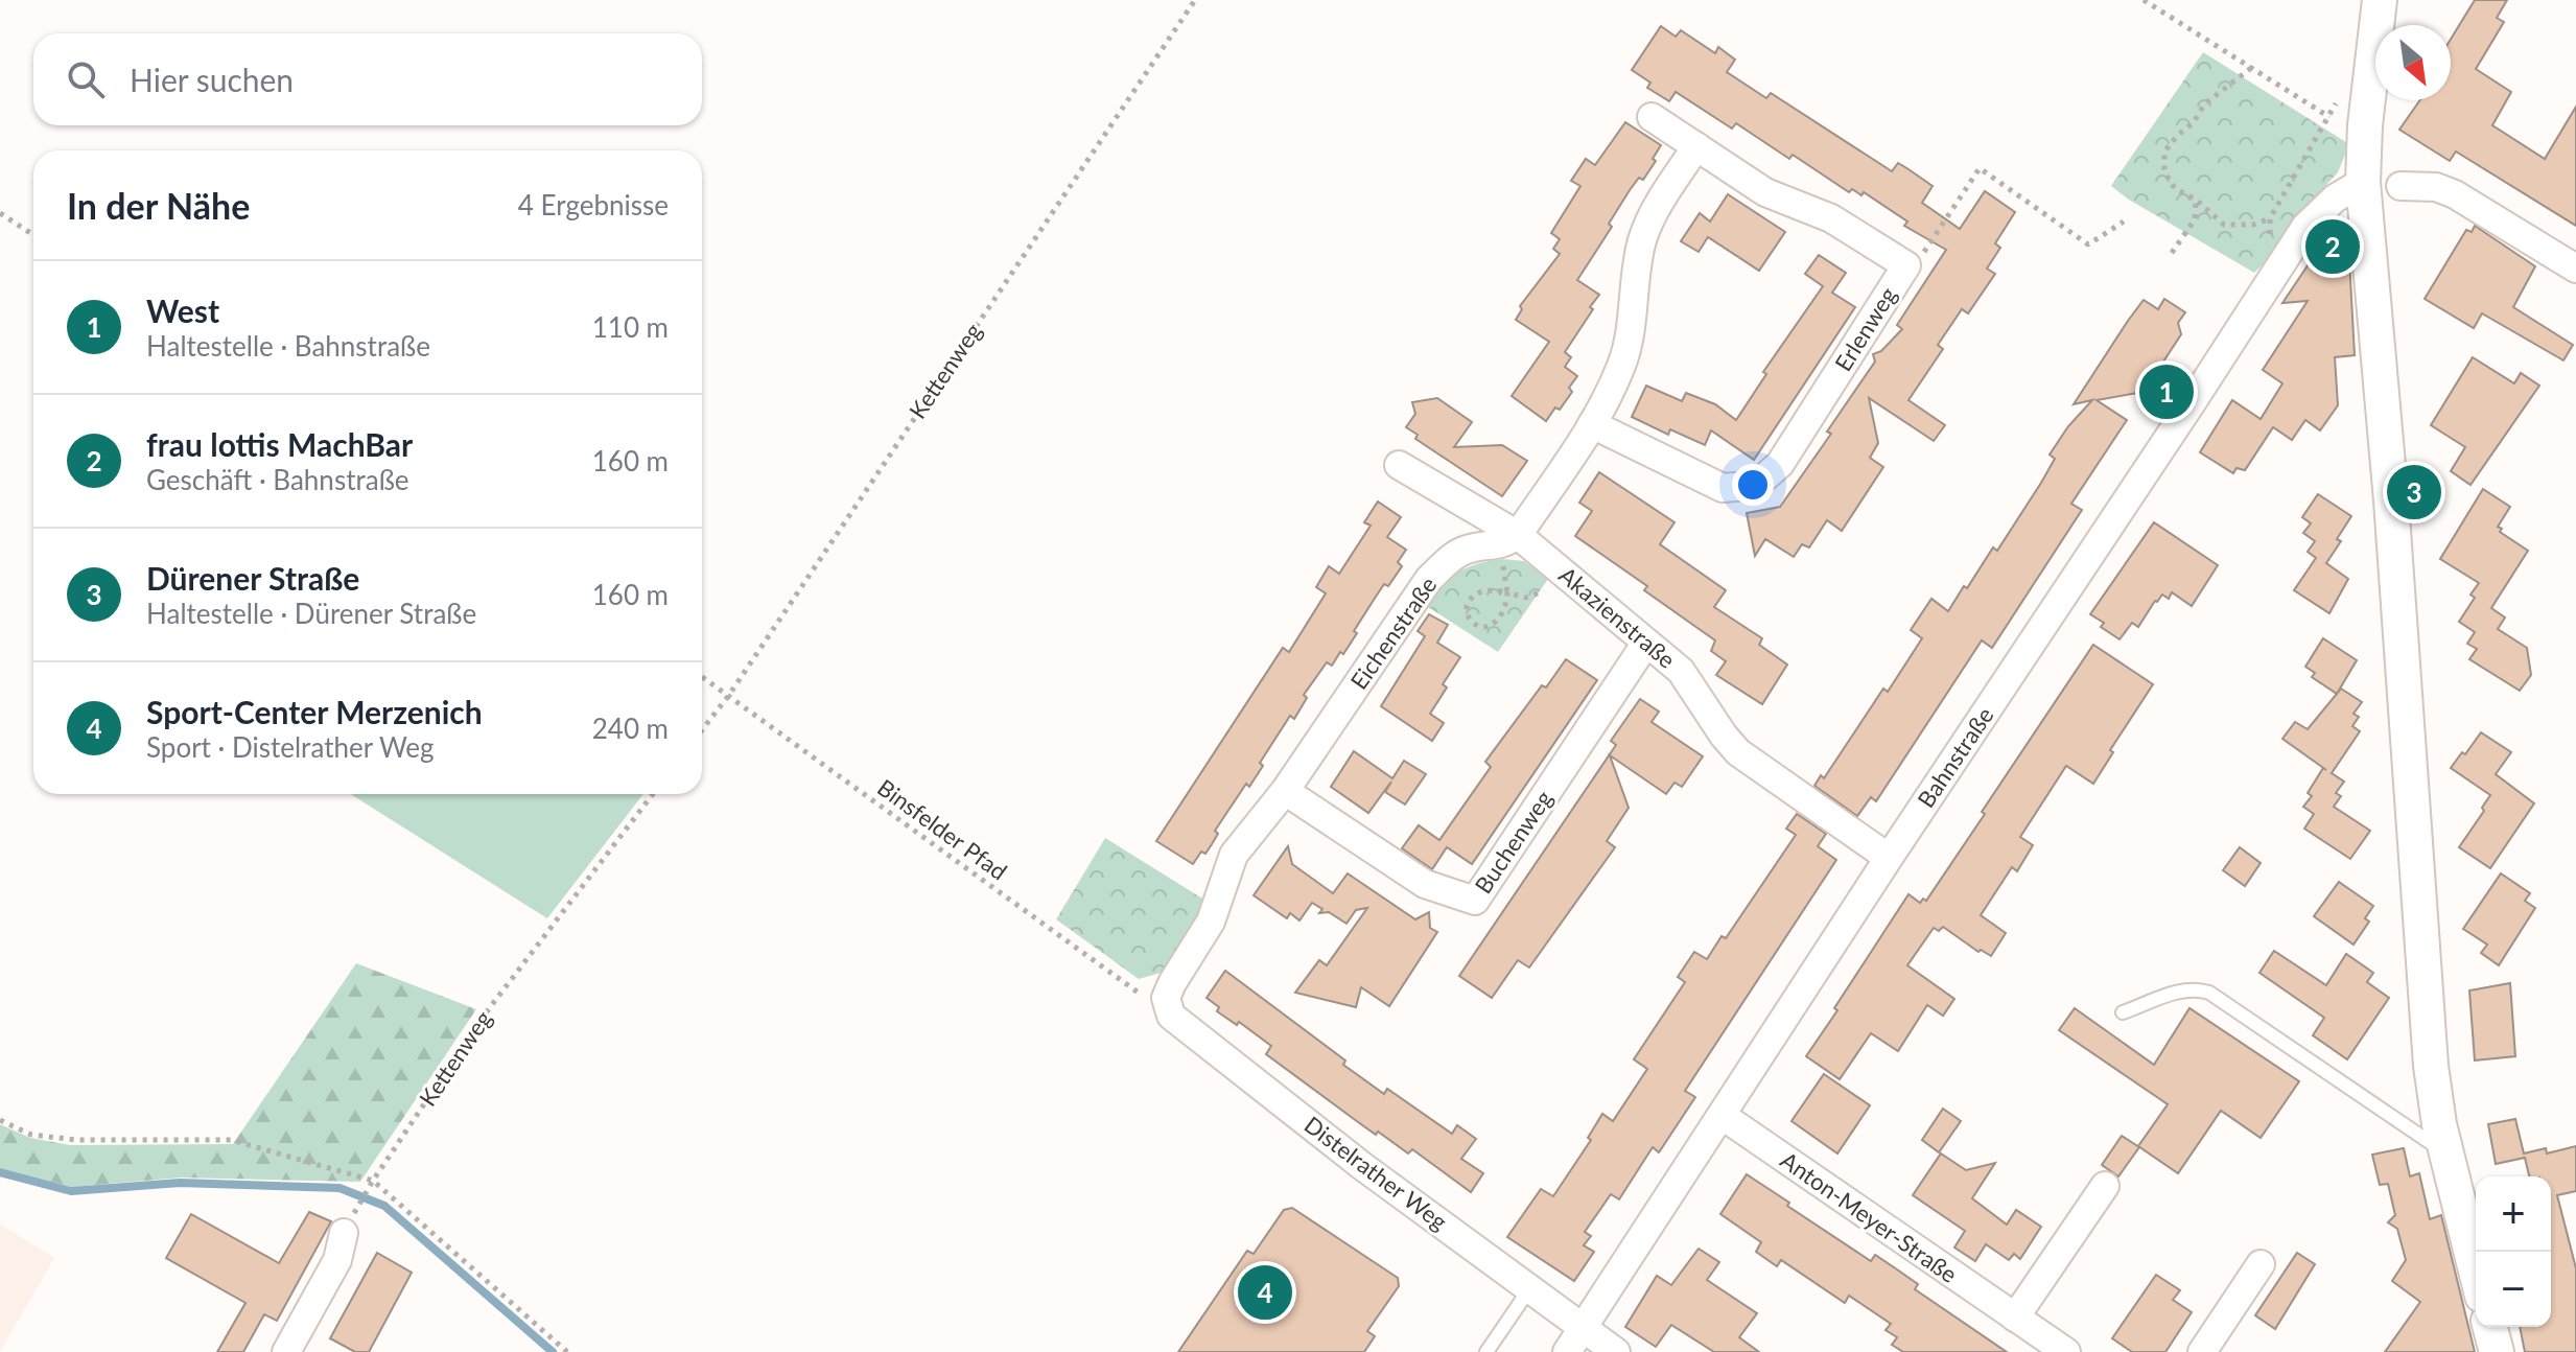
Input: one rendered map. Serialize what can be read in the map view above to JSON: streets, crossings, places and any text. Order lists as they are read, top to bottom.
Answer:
{
  "streets": {
    "street": [
      "Erlenweg",
      "Akazienstraße",
      "Eichenstraße",
      "Bahnstraße",
      "Buchenweg",
      "Distelrather Weg",
      "Anton-Meyer-Straße"
    ],
    "path": ["Kettenweg", "Binsfelder Pfad"]
  },
  "crossings": [
    ["Kettenweg", "Binsfelder Pfad"],
    ["Akazienstraße", "Eichenstraße"],
    ["Akazienstraße", "Bahnstraße"],
    ["Akazienstraße", "Buchenweg"],
    ["Eichenstraße", "Binsfelder Pfad"],
    ["Eichenstraße", "Buchenweg"],
    ["Eichenstraße", "Distelrather Weg"],
    ["Bahnstraße", "Distelrather Weg"],
    ["Bahnstraße", "Anton-Meyer-Straße"],
    ["Binsfelder Pfad", "Distelrather Weg"]
  ],
  "north": "bottom right",
  "page": {
    "search": "Hier suchen",
    "heading": ["In der Nähe", "4 Ergebnisse"],
    "pins": [
      "2",
      "1",
      "3",
      "4"
    ],
    "list": [
      {
        "mark": "1",
        "name": "West",
        "note": "Haltestelle · Bahnstraße",
        "value": "110 m"
      },
      {
        "mark": "2",
        "name": "frau lottis MachBar",
        "note": "Geschäft · Bahnstraße",
        "value": "160 m"
      },
      {
        "mark": "3",
        "name": "Dürener Straße",
        "note": "Haltestelle · Dürener Straße",
        "value": "160 m"
      },
      {
        "mark": "4",
        "name": "Sport-Center Merzenich",
        "note": "Sport · Distelrather Weg",
        "value": "240 m"
      }
    ],
    "map_buttons": ["+", "−"]
  }
}
